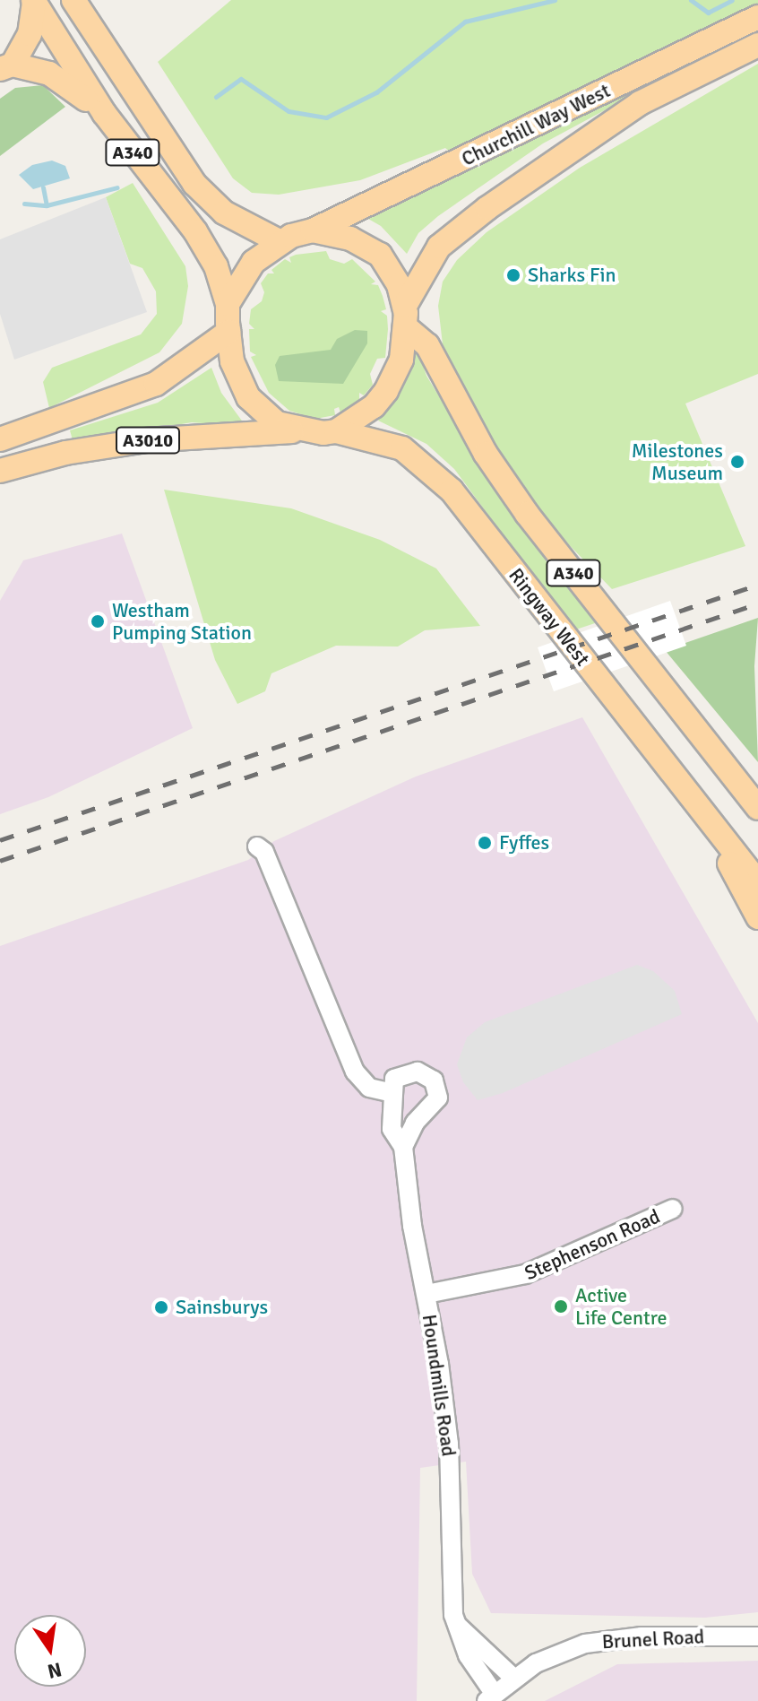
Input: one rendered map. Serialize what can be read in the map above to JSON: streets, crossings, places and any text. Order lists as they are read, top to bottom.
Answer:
{
  "streets": {
    "main road": [
      "Churchill Way West",
      "A340",
      "A3010",
      "Ringway West"
    ],
    "street": ["Stephenson Road", "Houndmills Road", "Brunel Road"]
  },
  "crossings": [
    ["Churchill Way West", "A340"],
    ["Churchill Way West", "A3010"],
    ["Churchill Way West", "Ringway West"],
    ["A340", "A3010"],
    ["A340", "Ringway West"],
    ["A3010", "Ringway West"],
    ["Stephenson Road", "Houndmills Road"],
    ["Houndmills Road", "Brunel Road"]
  ],
  "places": [
    "Sharks Fin",
    "Milestones Museum",
    "Westham Pumping Station",
    "Fyffes",
    "Active Life Centre",
    "Sainsburys"
  ],
  "north": "bottom"
}
